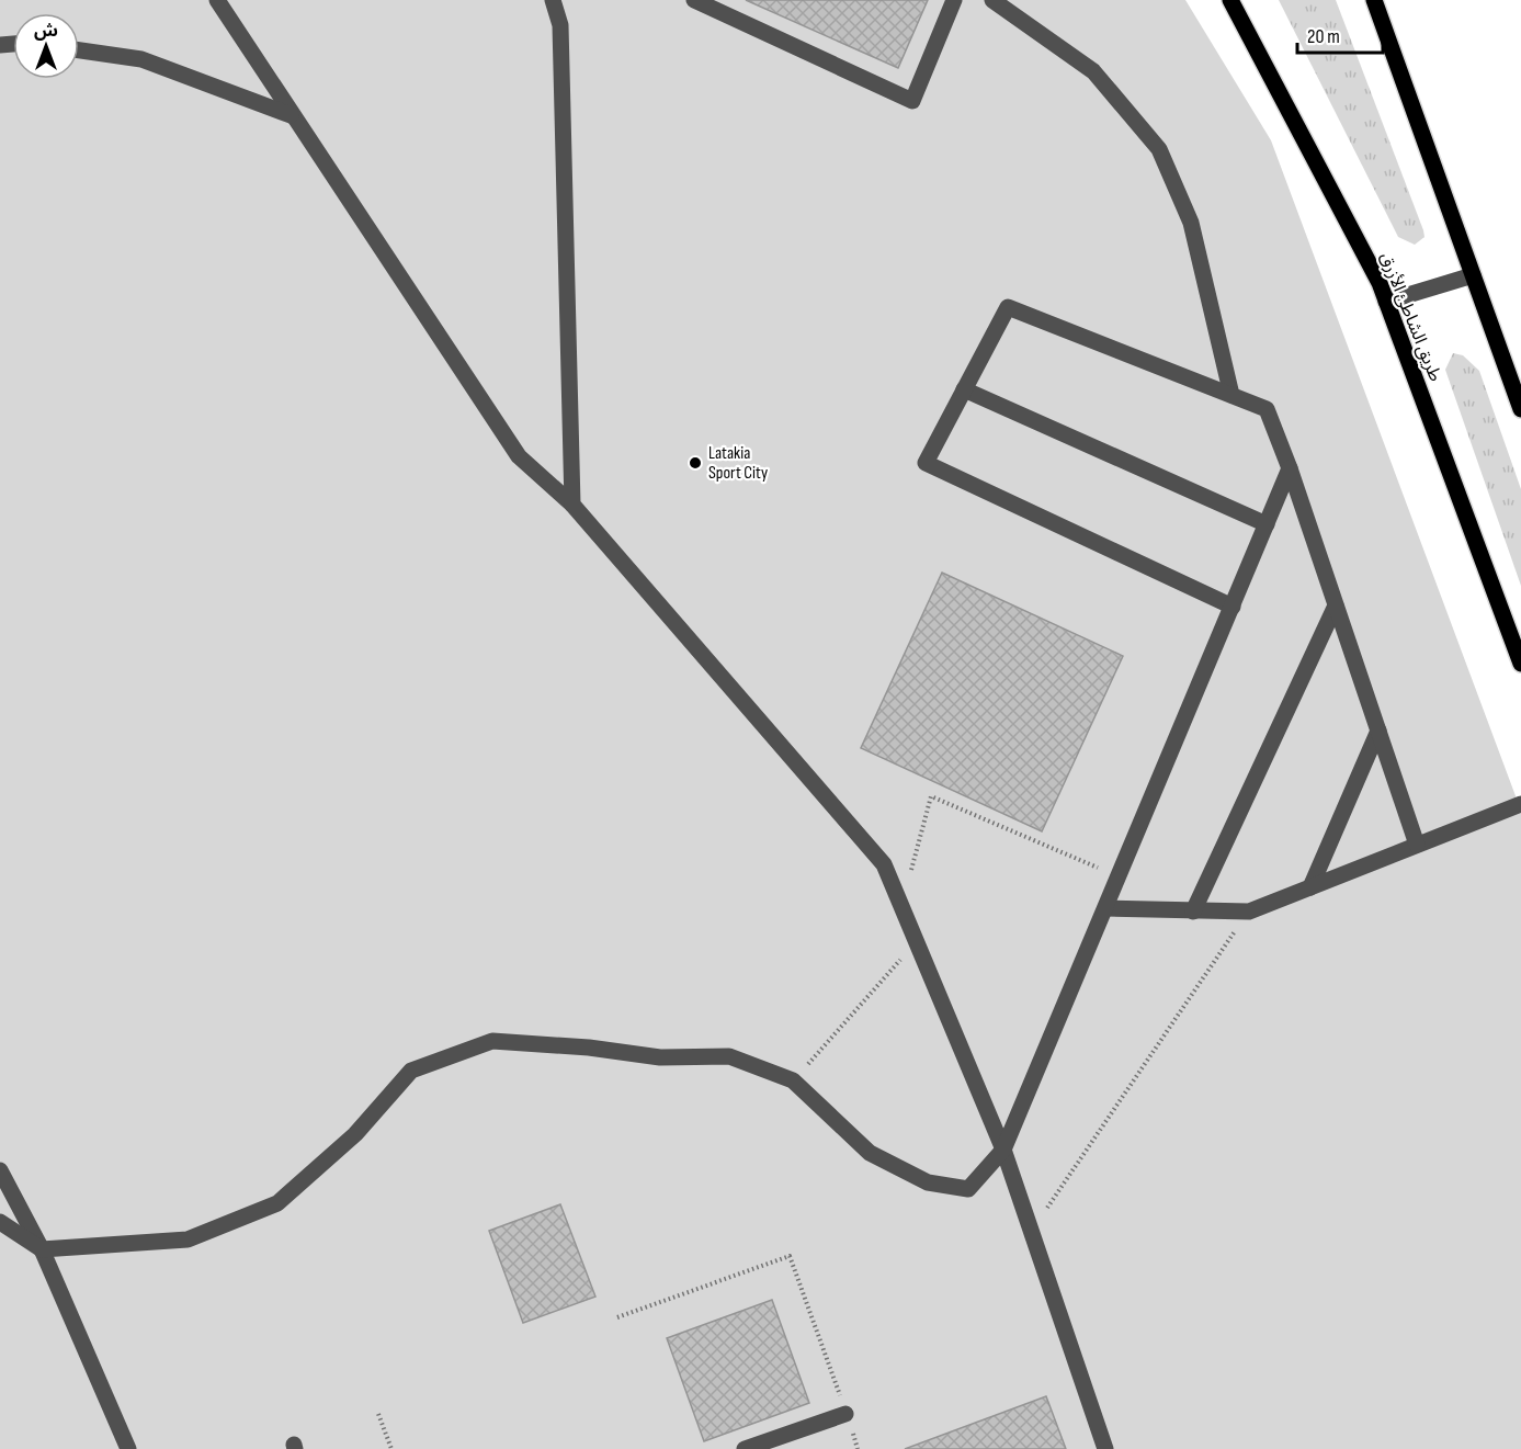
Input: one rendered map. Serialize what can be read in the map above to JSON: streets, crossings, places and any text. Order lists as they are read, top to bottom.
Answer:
{
  "streets": {
    "main road": ["طريق الشاطئ الأزرق"]
  },
  "places": ["Latakia Sport City"],
  "scale_bar": "20 m",
  "north": "top"
}
